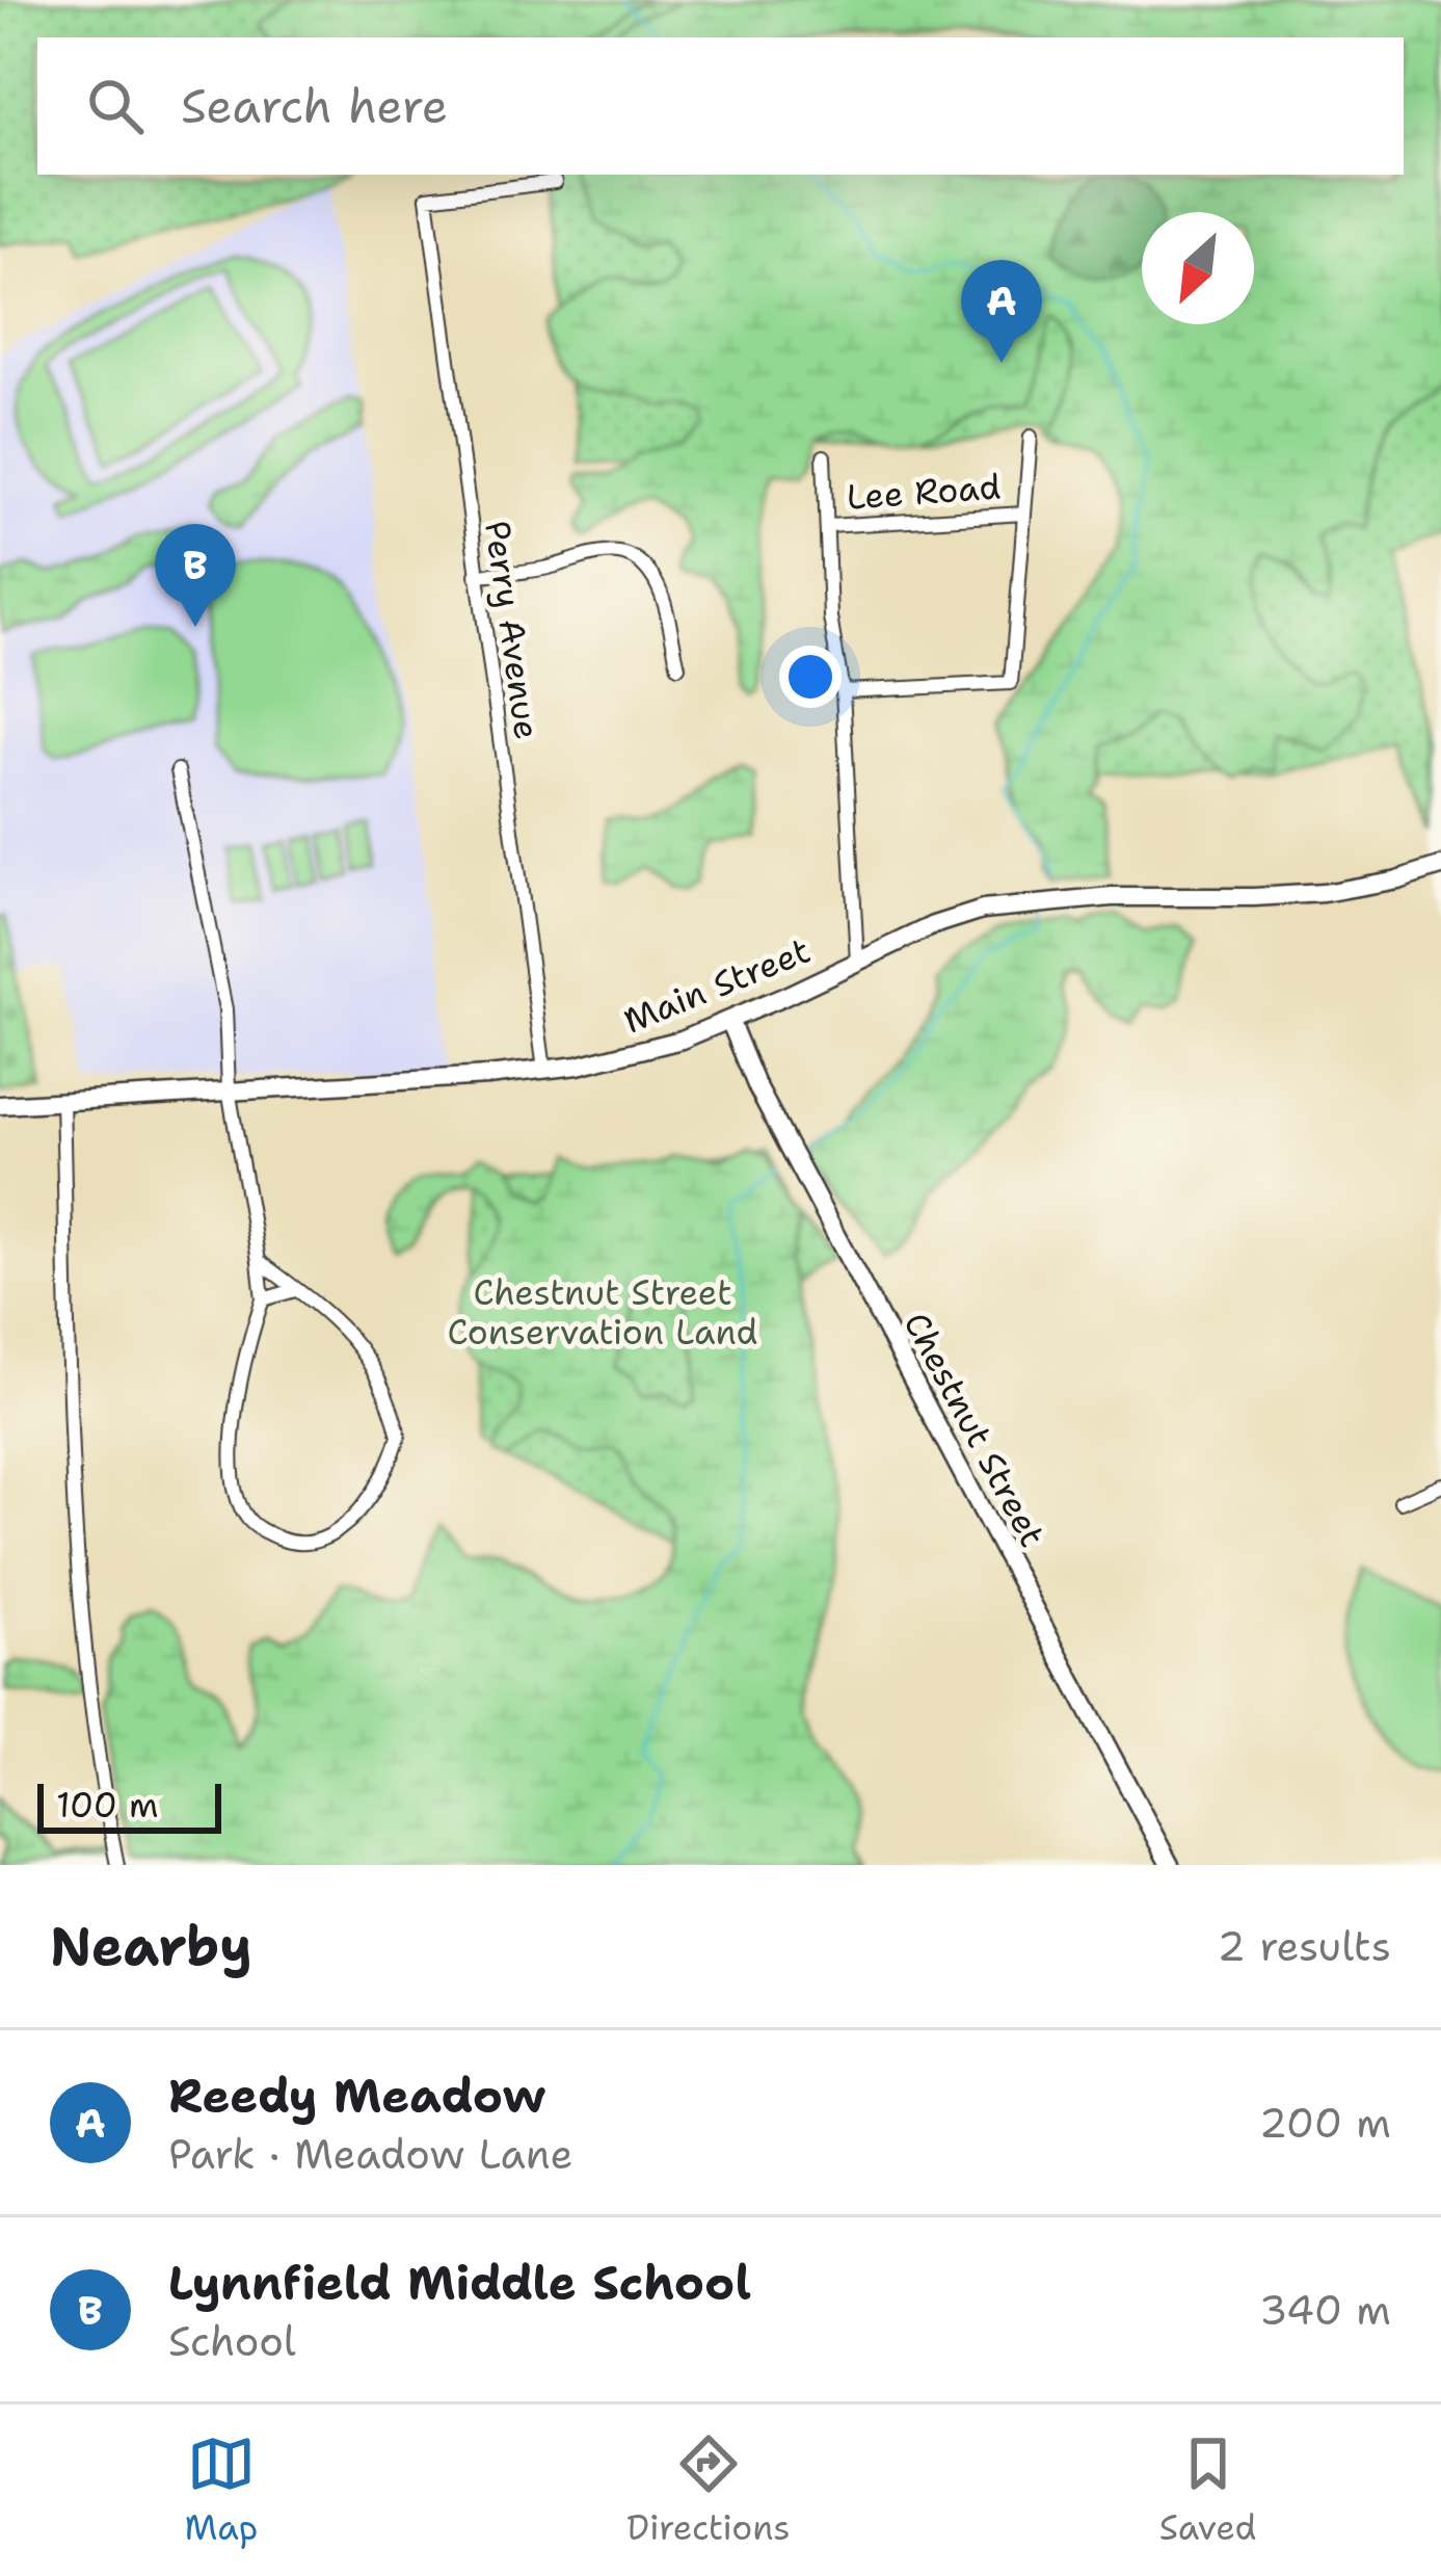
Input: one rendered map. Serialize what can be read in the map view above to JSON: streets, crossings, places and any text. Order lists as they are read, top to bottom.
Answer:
{
  "streets": {
    "street": [
      "Lee Road",
      "Perry Avenue",
      "Main Street",
      "Chestnut Street"
    ]
  },
  "crossings": [
    ["Perry Avenue", "Main Street"],
    ["Main Street", "Chestnut Street"]
  ],
  "parks": ["Chestnut Street Conservation Land"],
  "scale_bar": "100 m",
  "north": "bottom left",
  "page": {
    "search": "Search here",
    "pins": ["A", "B"],
    "scale": "100 m",
    "heading": ["Nearby", "2 results"],
    "list": [
      {
        "mark": "A",
        "name": "Reedy Meadow",
        "note": "Park · Meadow Lane",
        "value": "200 m"
      },
      {
        "mark": "B",
        "name": "Lynnfield Middle School",
        "note": "School",
        "value": "340 m"
      }
    ],
    "nav": ["Map", "Directions", "Saved"]
  }
}
